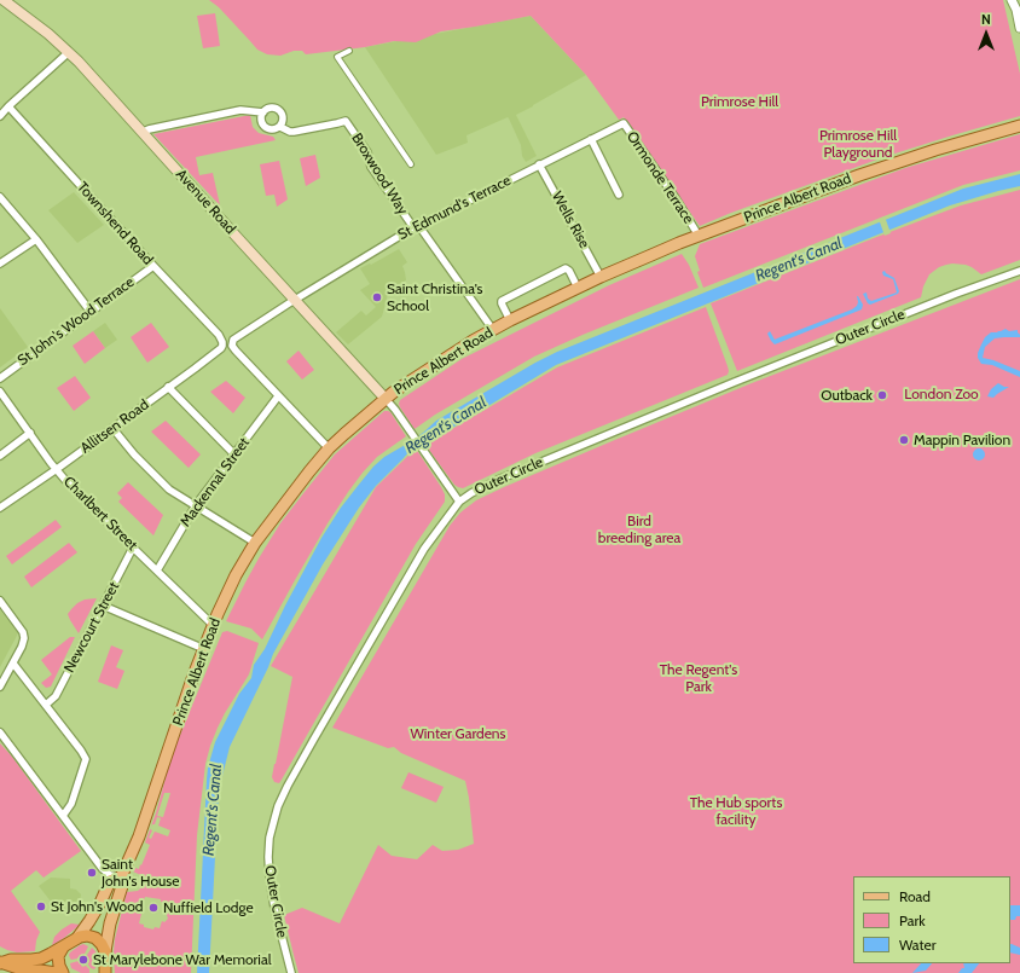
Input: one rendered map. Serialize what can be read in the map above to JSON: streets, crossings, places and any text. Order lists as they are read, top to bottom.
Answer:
{
  "streets": {
    "main road": ["Prince Albert Road", "Avenue Road"],
    "street": [
      "Broxwood Way",
      "Ormonde Terrace",
      "St Edmund's Terrace",
      "Wells Rise",
      "Townshend Road",
      "St John's Wood Terrace",
      "Outer Circle",
      "Allitsen Road",
      "Mackennal Street",
      "Charlbert Street",
      "Newcourt Street"
    ]
  },
  "crossings": [
    ["Broxwood Way", "Prince Albert Road"],
    ["Broxwood Way", "St Edmund's Terrace"],
    ["Ormonde Terrace", "Prince Albert Road"],
    ["Ormonde Terrace", "St Edmund's Terrace"],
    ["Prince Albert Road", "Avenue Road"],
    ["Prince Albert Road", "Wells Rise"],
    ["Prince Albert Road", "Charlbert Street"],
    ["Avenue Road", "St Edmund's Terrace"],
    ["Avenue Road", "Outer Circle"],
    ["St Edmund's Terrace", "Wells Rise"],
    ["Townshend Road", "St John's Wood Terrace"],
    ["Townshend Road", "Allitsen Road"],
    ["Allitsen Road", "Charlbert Street"],
    ["Mackennal Street", "Charlbert Street"],
    ["Charlbert Street", "Newcourt Street"]
  ],
  "water": ["Regent's Canal"],
  "parks": [
    "Primrose Hill",
    "Primrose Hill Playground",
    "London Zoo",
    "Bird breeding area",
    "The Regent's Park",
    "Winter Gardens",
    "The Hub sports facility"
  ],
  "places": [
    "Saint Christina's School",
    "Outback",
    "Mappin Pavilion",
    "Saint John's House",
    "St John's Wood",
    "Nuffield Lodge",
    "St Marylebone War Memorial"
  ],
  "legend": ["Road", "Park", "Water"],
  "north": "top"
}
